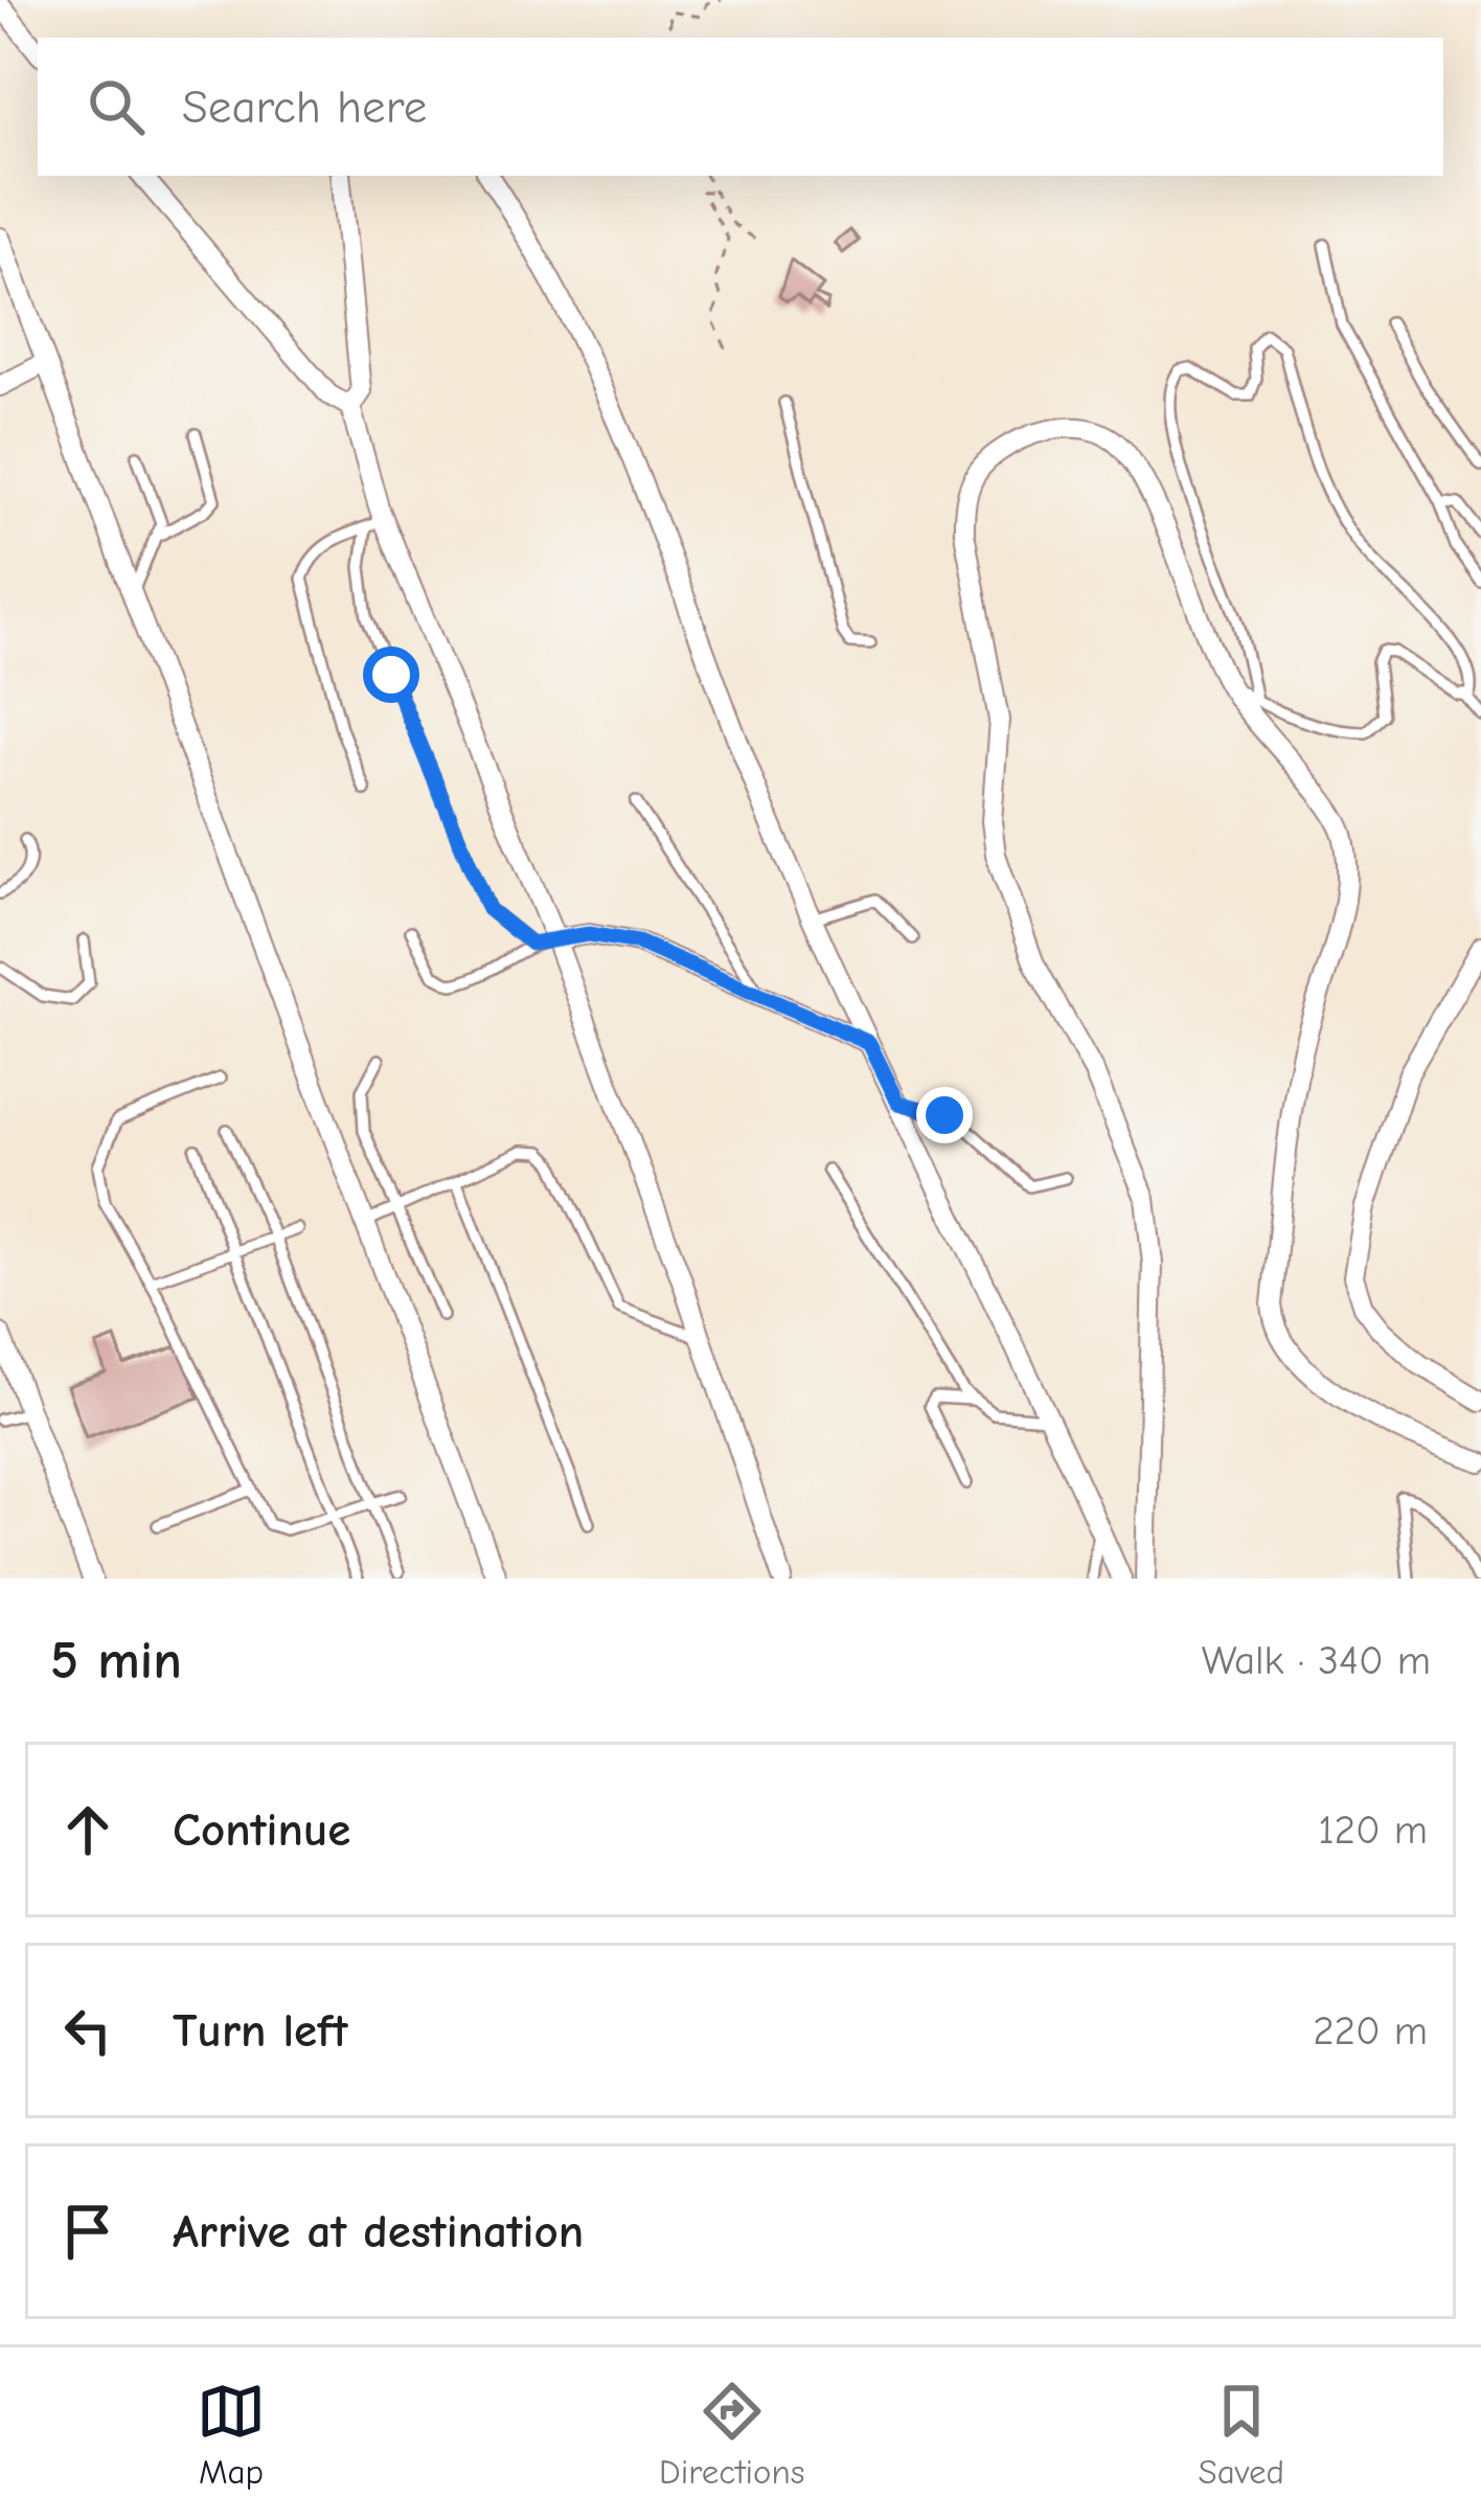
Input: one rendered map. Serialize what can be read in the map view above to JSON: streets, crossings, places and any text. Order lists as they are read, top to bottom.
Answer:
{
  "page": {
    "search": "Search here",
    "heading": ["5 min", "Walk · 340 m"],
    "list": [
      ["Continue", "120 m"],
      ["Turn left", "220 m"],
      "Arrive at destination"
    ],
    "nav": ["Map", "Directions", "Saved"]
  }
}
